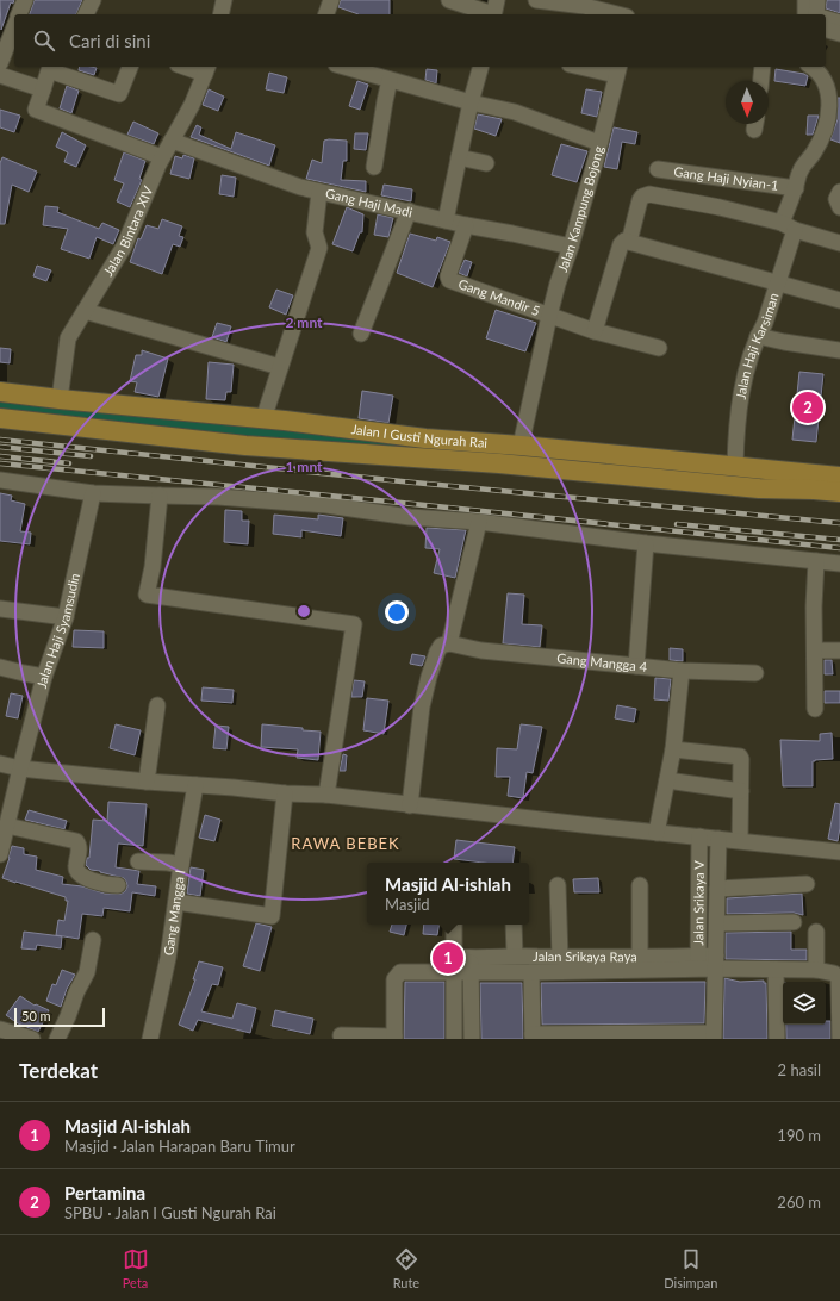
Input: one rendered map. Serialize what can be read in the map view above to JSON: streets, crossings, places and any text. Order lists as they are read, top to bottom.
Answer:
{
  "streets": {
    "main road": ["Jalan I Gusti Ngurah Rai"],
    "street": [
      "Gang Haji Nyian-1",
      "Gang Haji Madi",
      "Jalan Kampung Bojong",
      "Jalan Bintara XIV",
      "Gang Mandir 5",
      "Jalan Haji Karsiman",
      "Jalan Haji Syamsudin",
      "Gang Mangga 4",
      "Jalan Srikaya V",
      "Gang Mangga I",
      "Jalan Srikaya Raya"
    ]
  },
  "crossings": [
    ["Gang Haji Madi", "Jalan Kampung Bojong"],
    ["Gang Haji Madi", "Jalan Bintara XIV"],
    ["Gang Haji Madi", "Gang Mandir 5"],
    ["Jalan Kampung Bojong", "Gang Mandir 5"],
    ["Jalan Kampung Bojong", "Jalan I Gusti Ngurah Rai"],
    ["Jalan Bintara XIV", "Jalan I Gusti Ngurah Rai"],
    ["Jalan Haji Karsiman", "Jalan I Gusti Ngurah Rai"],
    ["Jalan Srikaya V", "Jalan Srikaya Raya"]
  ],
  "districts": ["RAWA BEBEK"],
  "scale_bar": "50 m",
  "north": "bottom",
  "page": {
    "search": "Cari di sini",
    "pins": ["2", "1"],
    "popup": ["Masjid Al-ishlah", "Masjid"],
    "scale": "50 m",
    "heading": ["Terdekat", "2 hasil"],
    "list": [
      {
        "mark": "1",
        "name": "Masjid Al-ishlah",
        "note": "Masjid · Jalan Harapan Baru Timur",
        "value": "190 m"
      },
      {
        "mark": "2",
        "name": "Pertamina",
        "note": "SPBU · Jalan I Gusti Ngurah Rai",
        "value": "260 m"
      }
    ],
    "nav": ["Peta", "Rute", "Disimpan"]
  },
  "rings": ["2 mnt", "1 mnt"]
}
